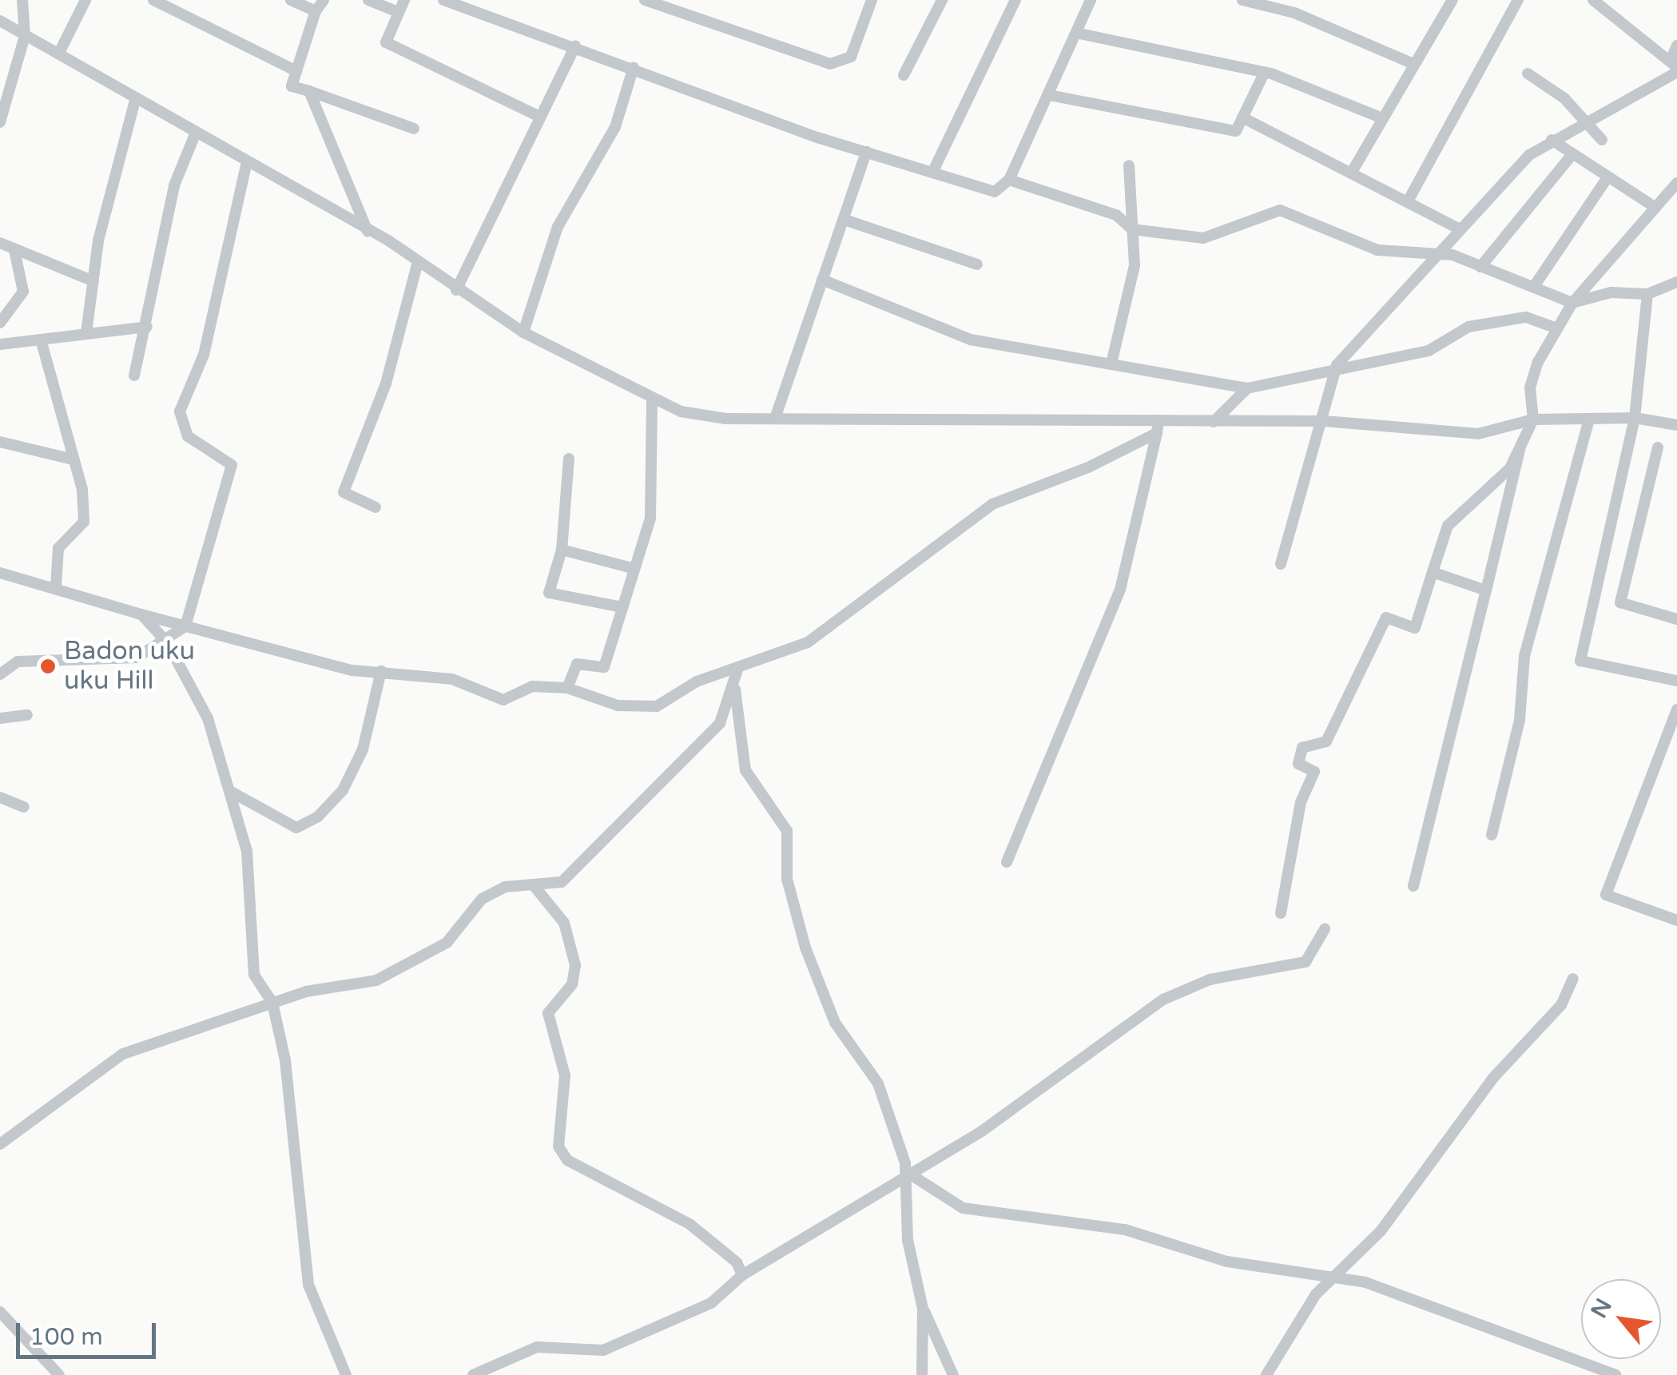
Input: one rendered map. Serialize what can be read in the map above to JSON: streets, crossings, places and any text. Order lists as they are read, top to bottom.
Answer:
{
  "places": ["Badon uku uku Hill"],
  "scale_bar": "100 m",
  "north": "top left"
}
